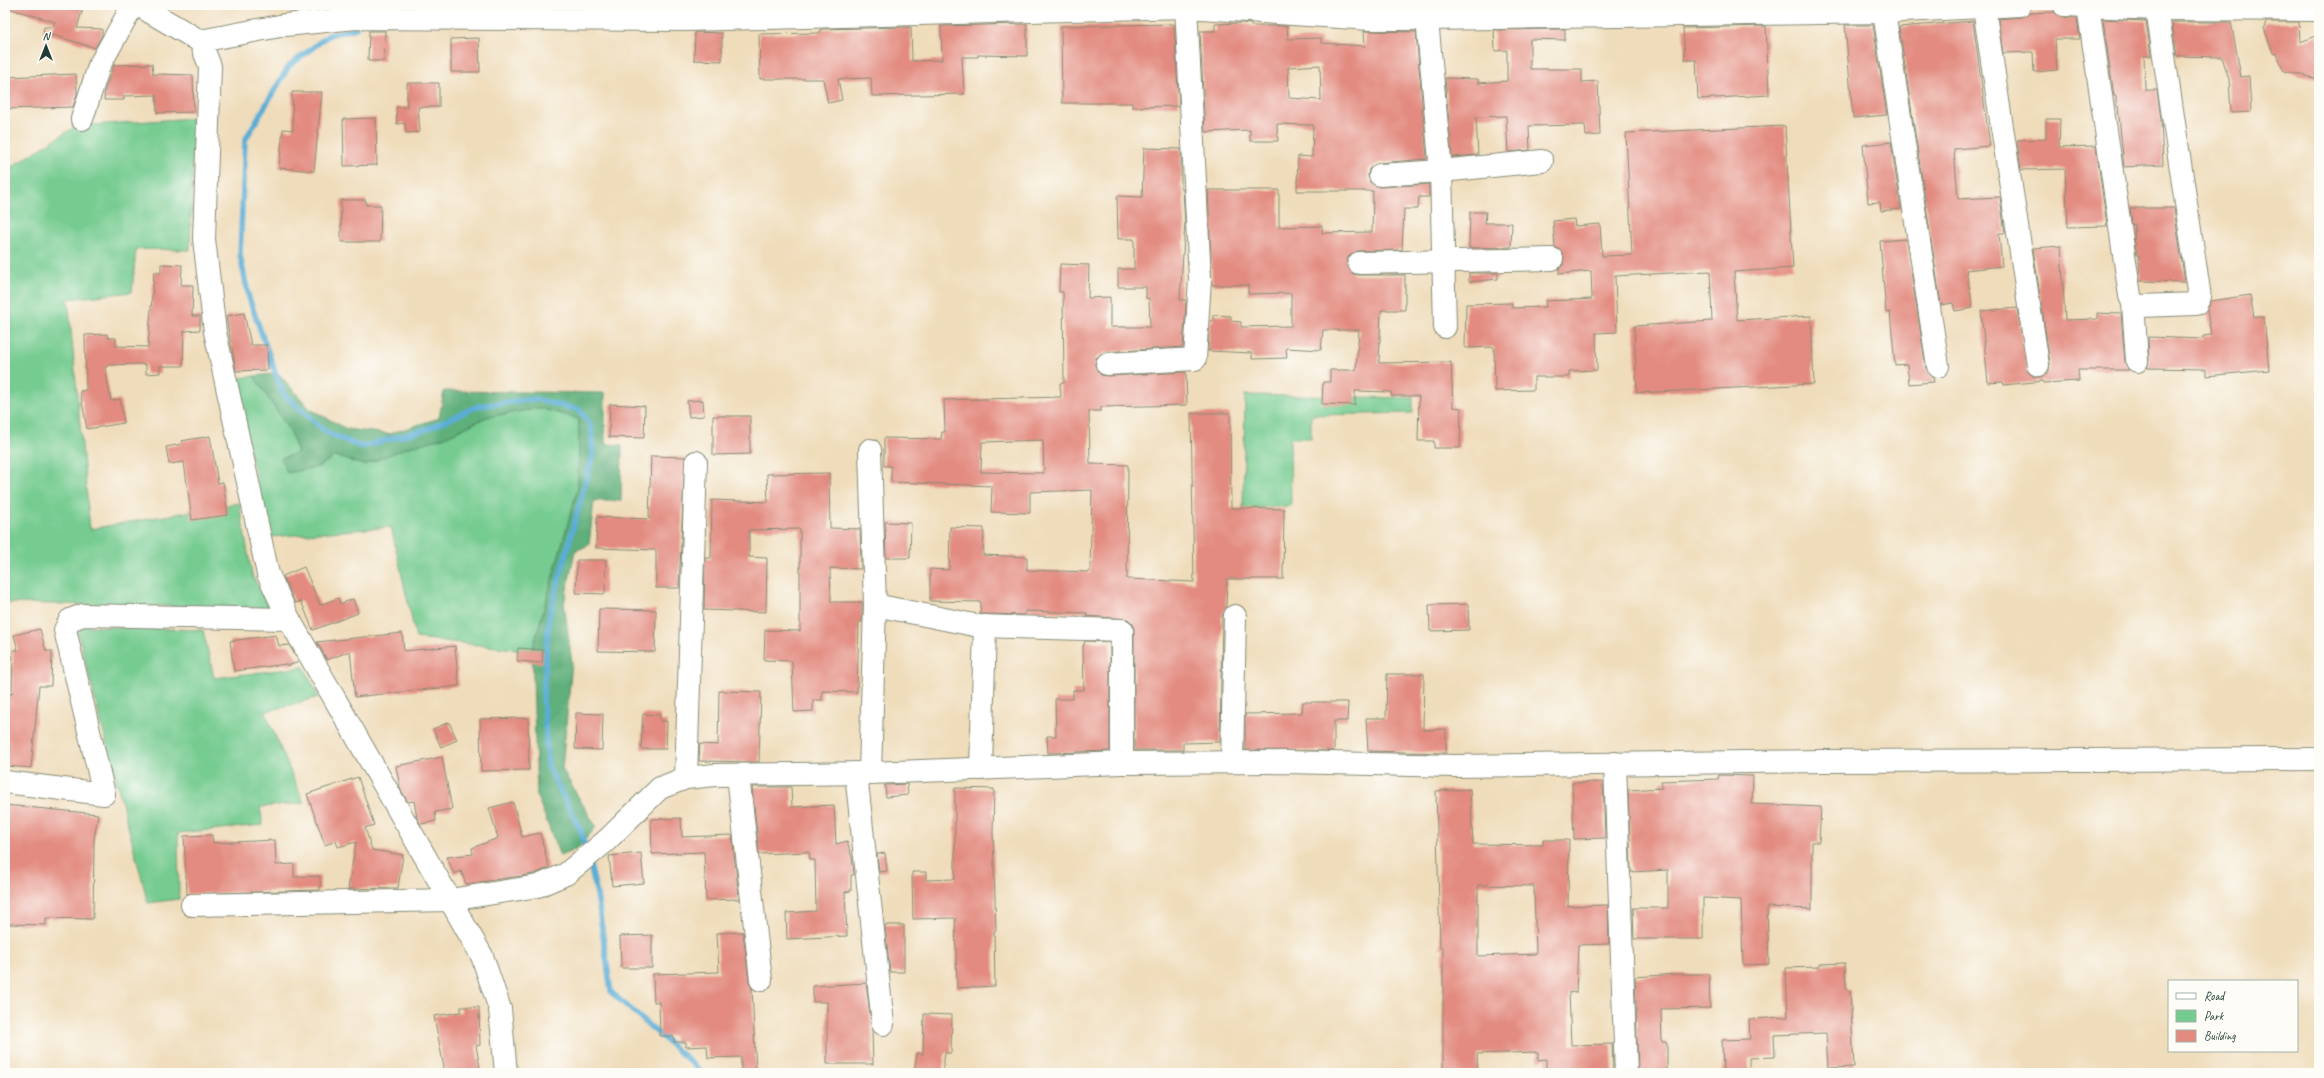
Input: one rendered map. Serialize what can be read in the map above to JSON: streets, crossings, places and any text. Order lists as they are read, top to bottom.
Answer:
{
  "legend": ["Road", "Park", "Building"],
  "north": "top"
}
